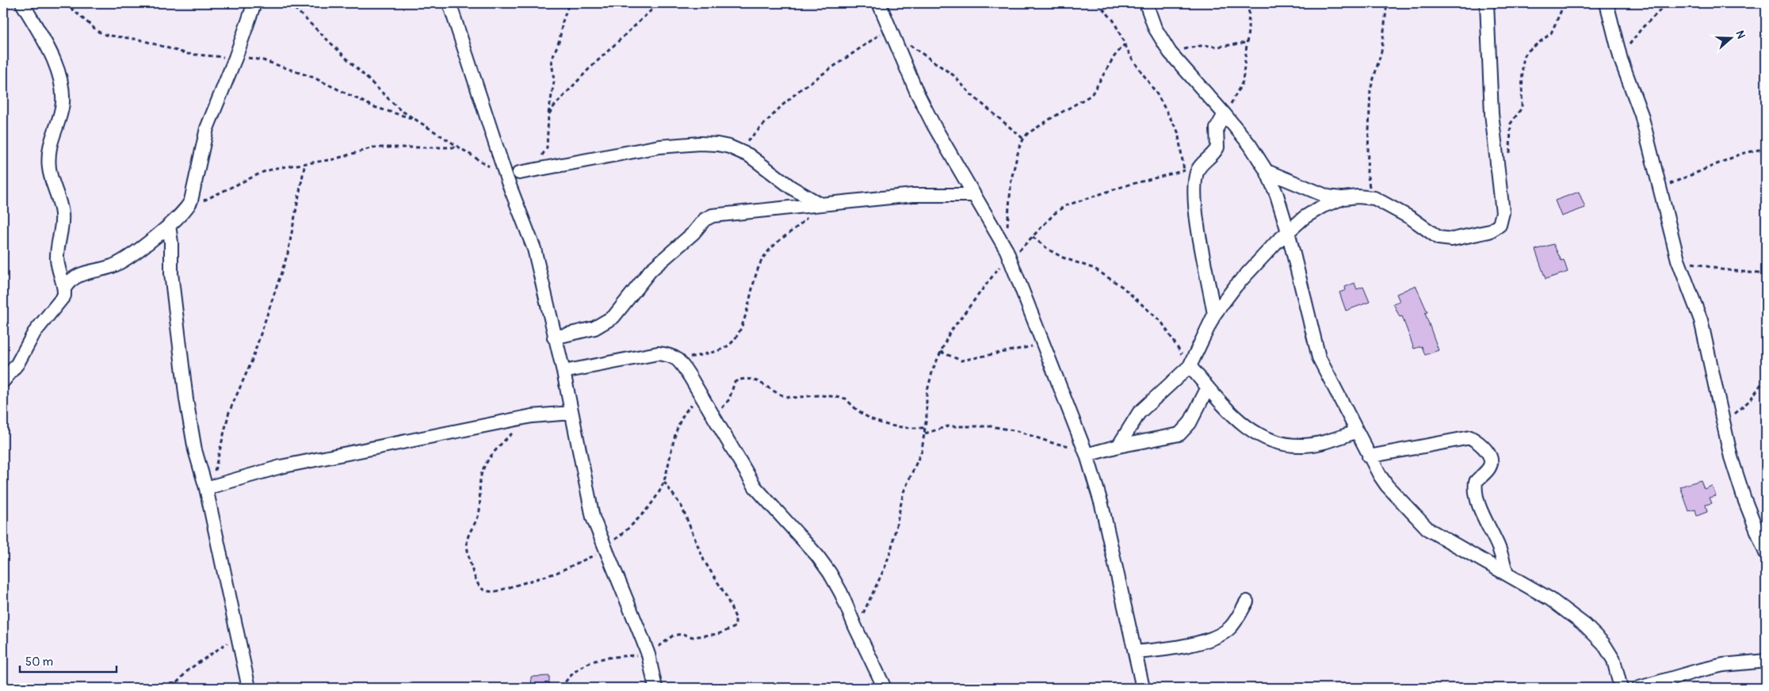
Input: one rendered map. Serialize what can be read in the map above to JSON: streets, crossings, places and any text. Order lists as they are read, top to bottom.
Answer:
{
  "scale_bar": "50 m",
  "north": "right"
}
